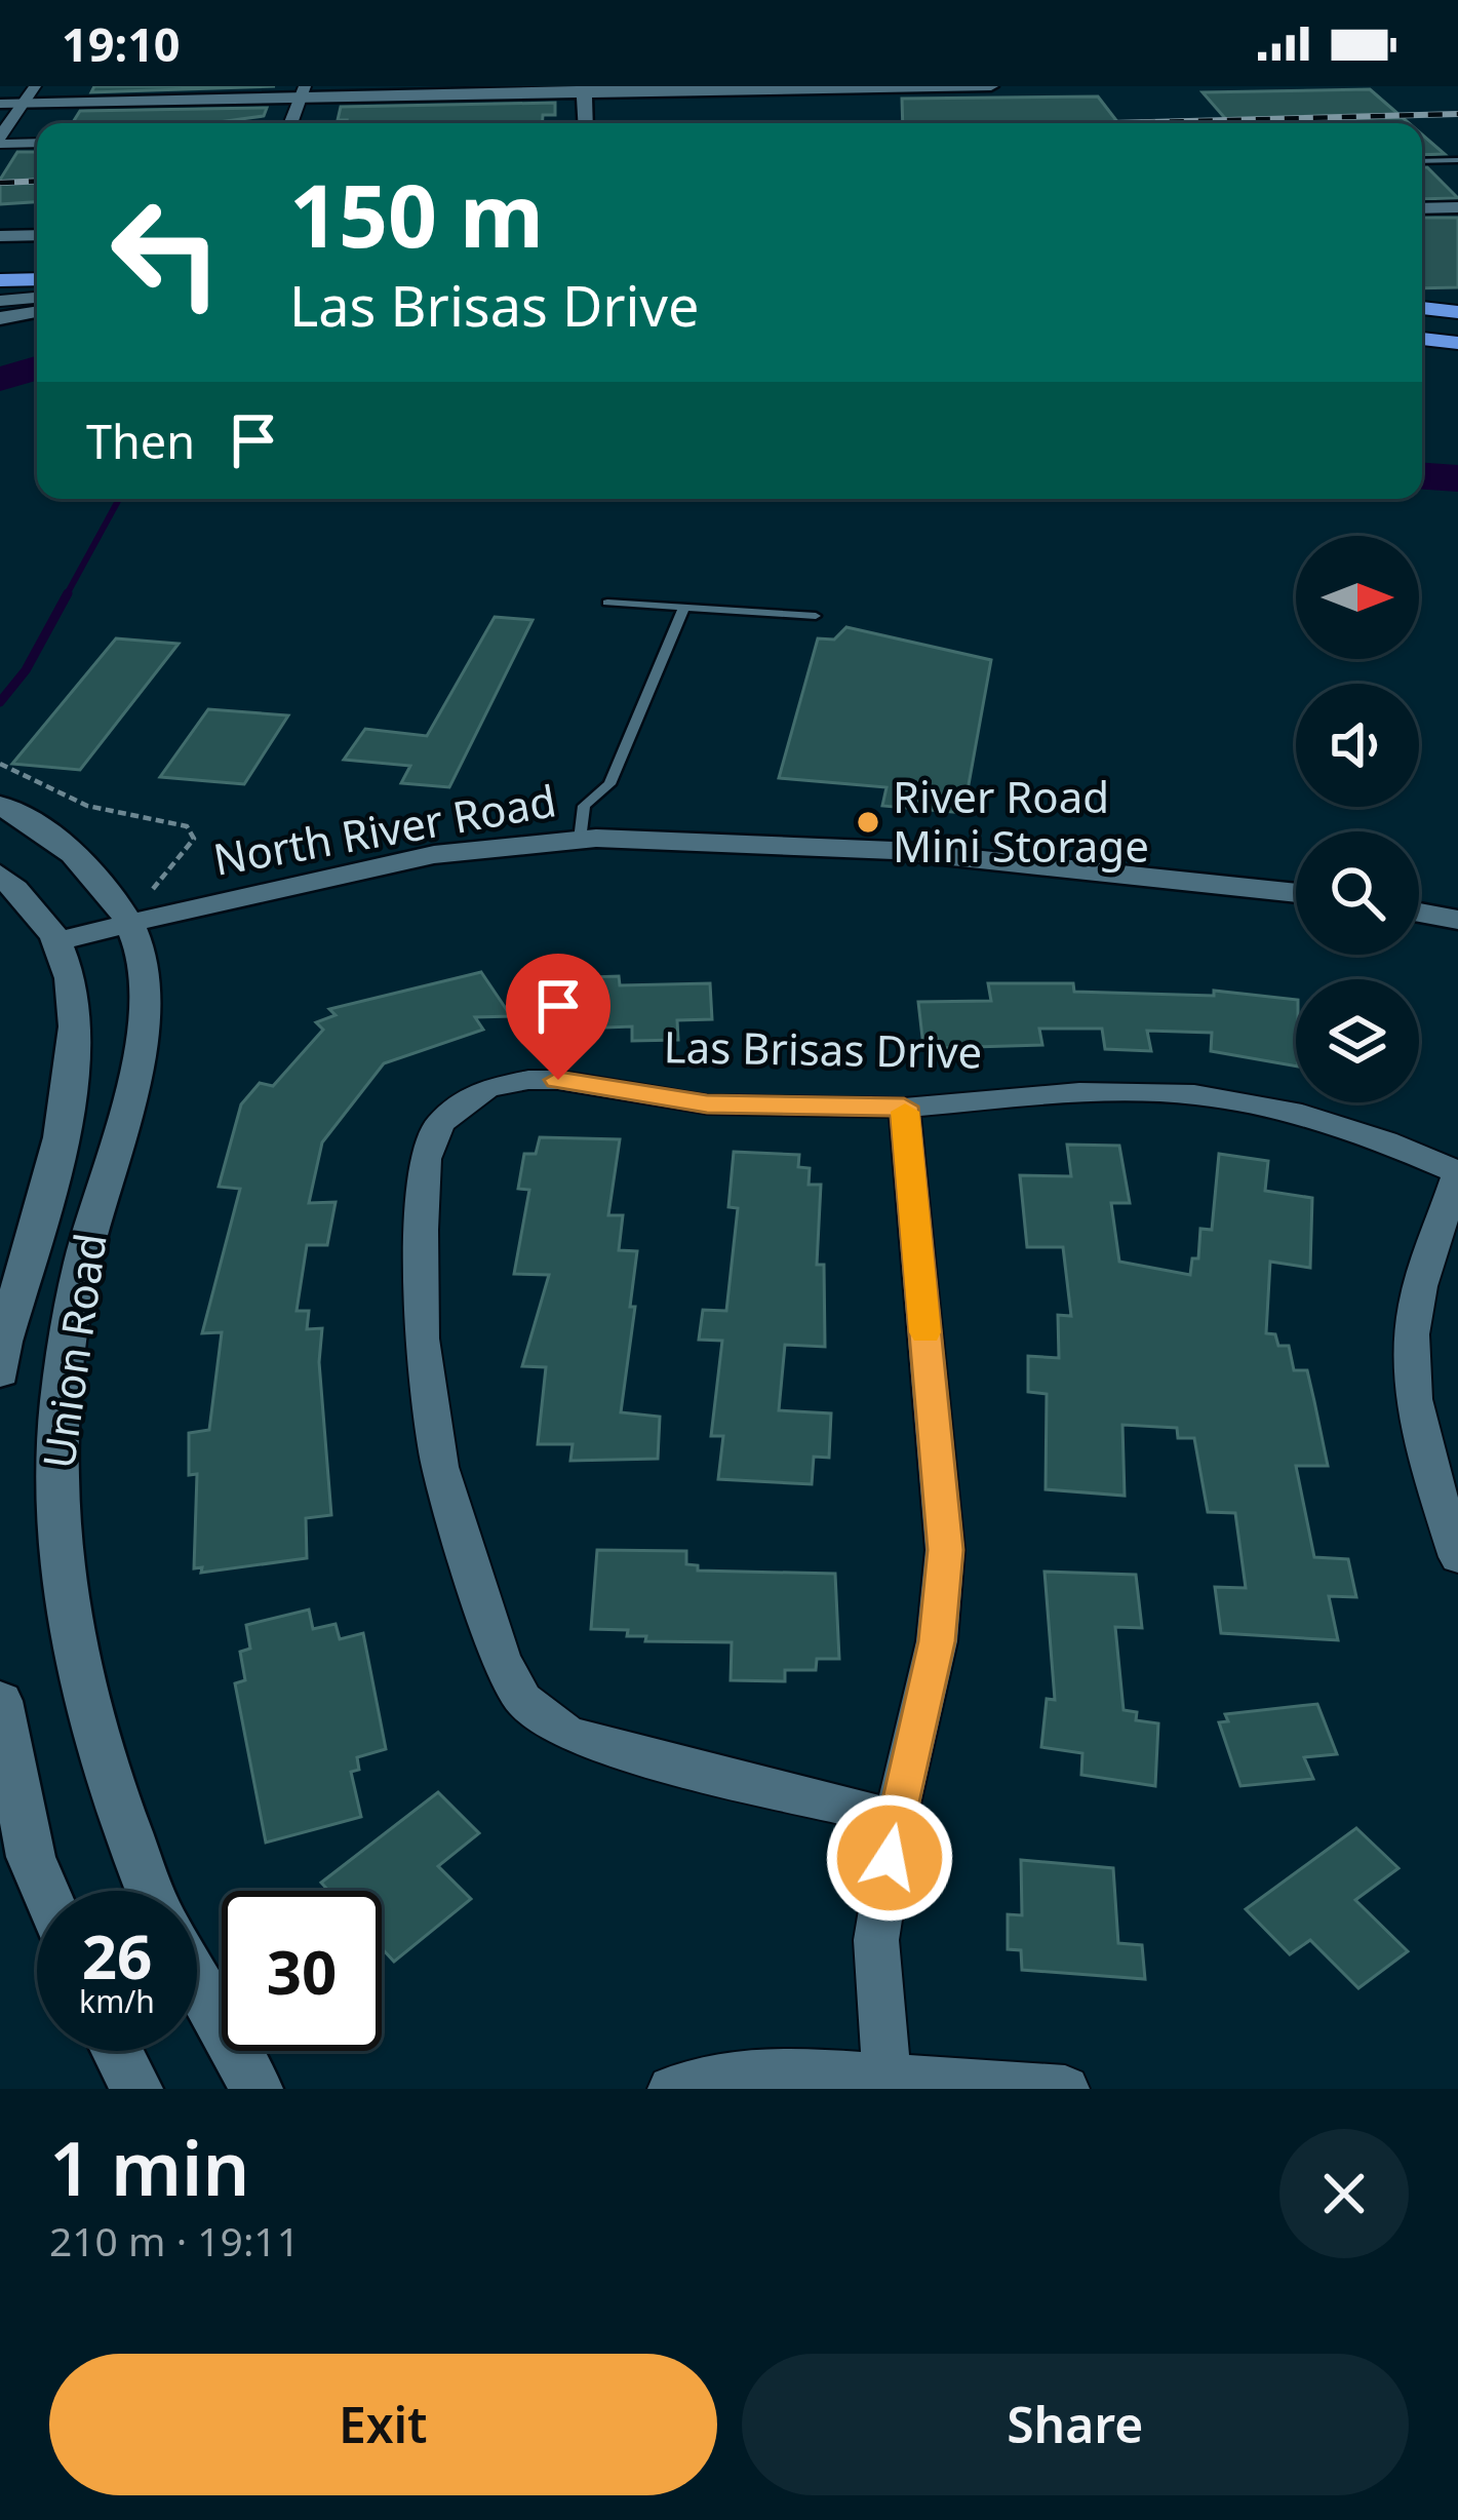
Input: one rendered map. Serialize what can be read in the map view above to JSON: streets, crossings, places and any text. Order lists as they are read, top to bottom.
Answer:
{
  "streets": {
    "main road": ["North River Road", "Union Road"],
    "street": ["Las Brisas Drive"]
  },
  "crossings": [
    ["North River Road", "Union Road"]
  ],
  "places": ["River Road Mini Storage"],
  "north": "right",
  "page": {
    "status": "19:10",
    "turn": ["150 m", "Las Brisas Drive"],
    "then": "Then",
    "speed": "26 km/h",
    "limit": "30",
    "heading": ["1 min", "210 m · 19:11"],
    "buttons": ["Exit", "Share"]
  }
}
